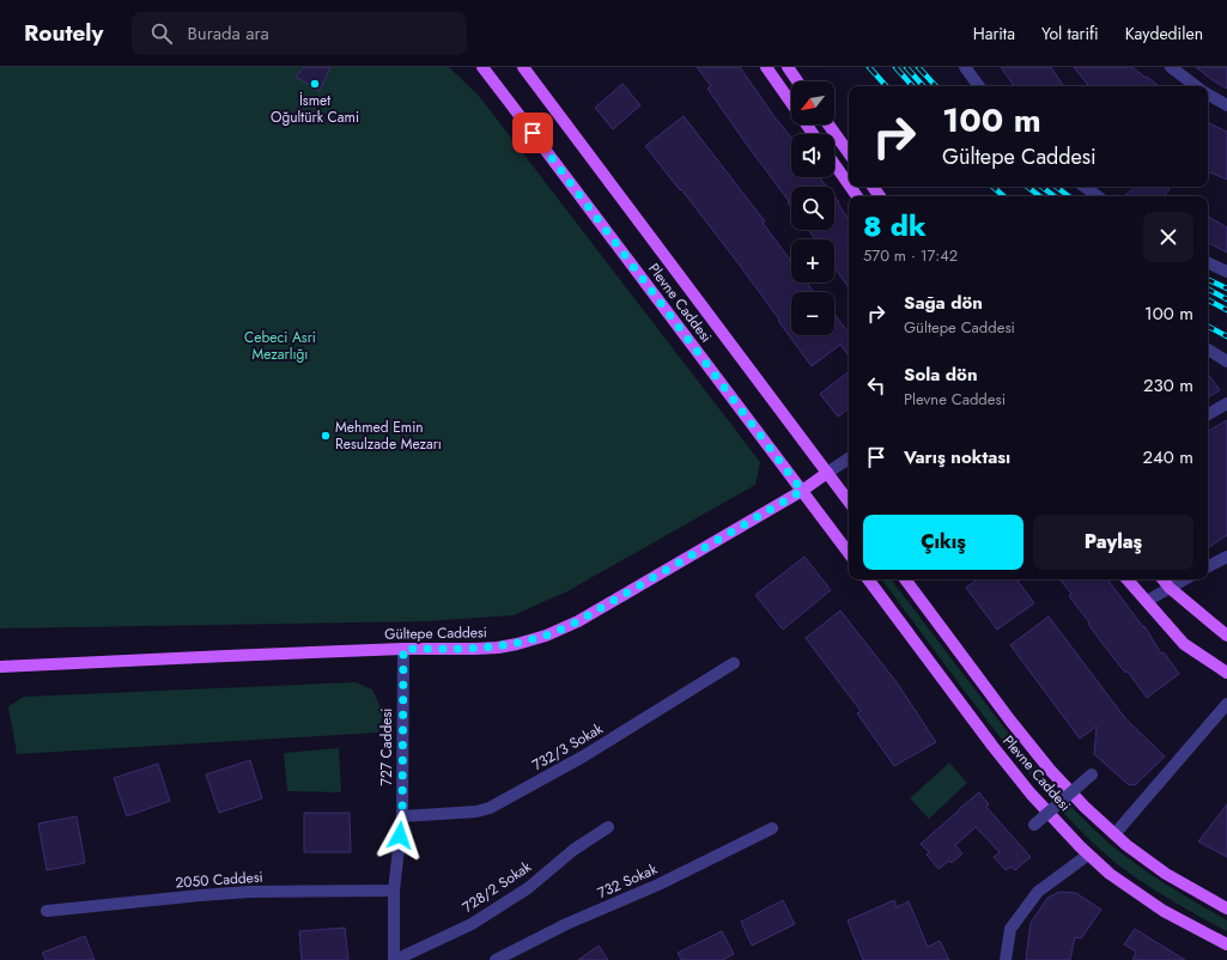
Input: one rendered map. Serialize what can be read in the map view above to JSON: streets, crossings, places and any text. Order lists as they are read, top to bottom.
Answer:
{
  "streets": {
    "main road": ["Plevne Caddesi", "Gültepe Caddesi"],
    "street": [
      "727 Caddesi",
      "732/3 Sokak",
      "2050 Caddesi",
      "732 Sokak",
      "728/2 Sokak"
    ]
  },
  "crossings": [
    ["Plevne Caddesi", "Gültepe Caddesi"],
    ["Gültepe Caddesi", "727 Caddesi"],
    ["727 Caddesi", "732/3 Sokak"],
    ["727 Caddesi", "2050 Caddesi"],
    ["727 Caddesi", "728/2 Sokak"]
  ],
  "parks": ["Cebeci Asri Mezarlığı"],
  "places": ["İsmet Oğultürk Cami", "Mehmed Emin Resulzade Mezarı"],
  "north": "bottom left",
  "page": {
    "header": "Routely",
    "search": "Burada ara",
    "nav": ["Harita", "Yol tarifi", "Kaydedilen"],
    "map_buttons": ["+", "−"],
    "turn": ["100 m", "Gültepe Caddesi"],
    "heading": ["8 dk", "570 m · 17:42"],
    "list": [
      {
        "name": "Sağa dön",
        "note": "Gültepe Caddesi",
        "value": "100 m"
      },
      {
        "name": "Sola dön",
        "note": "Plevne Caddesi",
        "value": "230 m"
      },
      {
        "name": "Varış noktası",
        "value": "240 m"
      }
    ],
    "buttons": ["Çıkış", "Paylaş"]
  }
}
